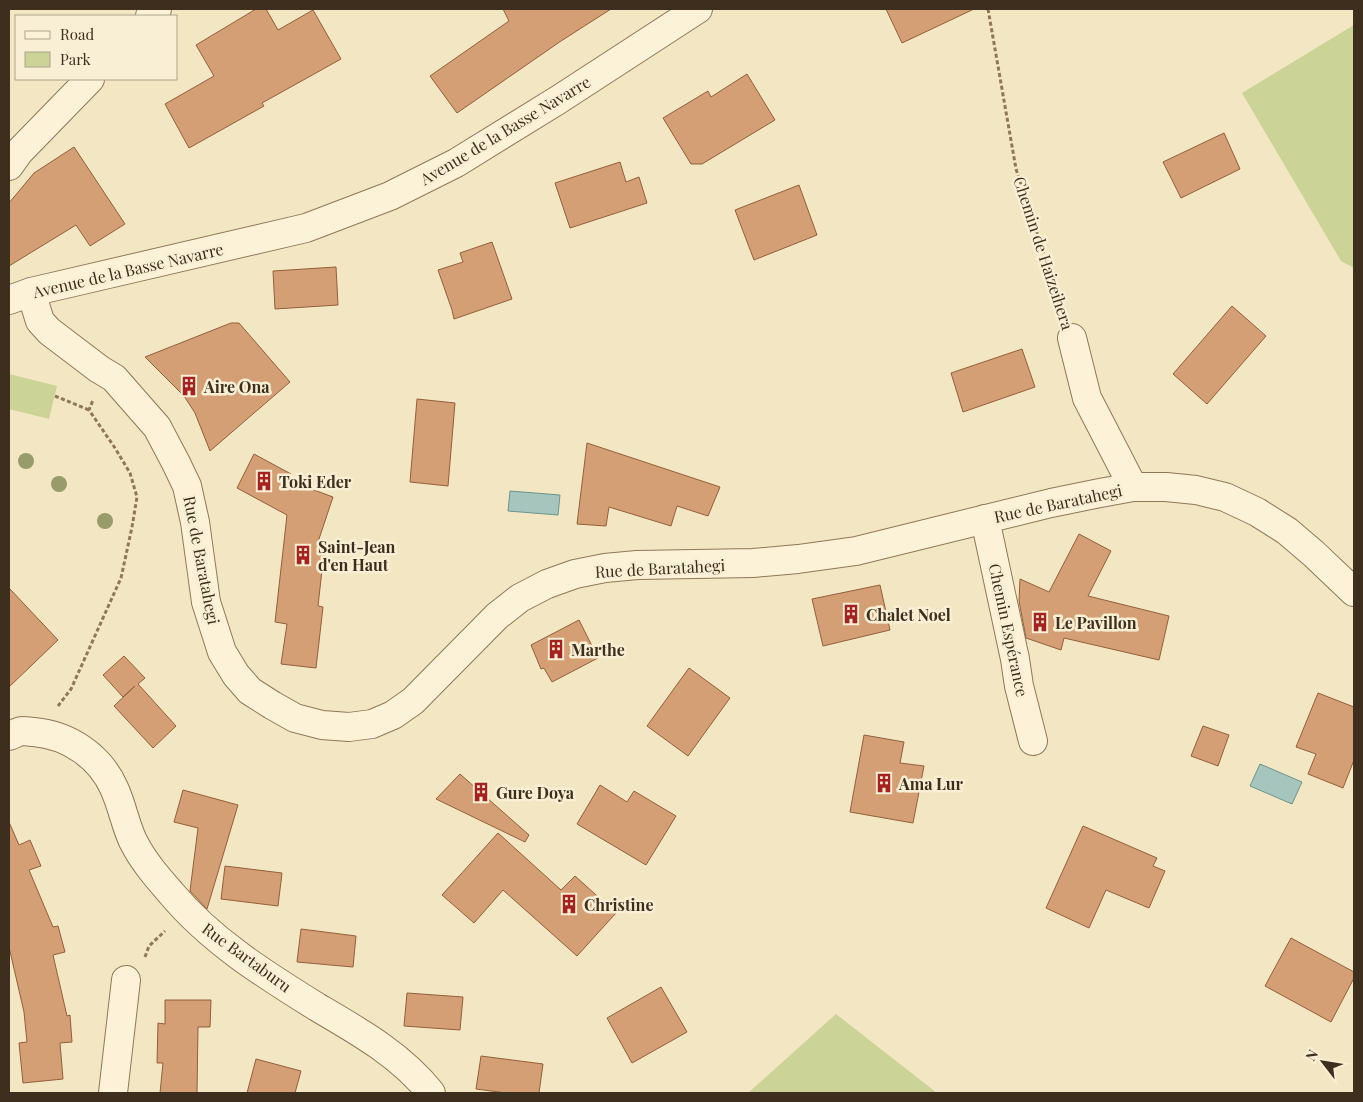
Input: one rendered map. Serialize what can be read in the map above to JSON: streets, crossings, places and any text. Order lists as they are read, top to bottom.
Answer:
{
  "streets": {
    "street": [
      "Avenue de la Basse Navarre",
      "Chemin de Haizeihera",
      "Rue de Baratahegi",
      "Chemin Espérance",
      "Rue Bartaburu"
    ]
  },
  "crossings": [
    ["Avenue de la Basse Navarre", "Rue de Baratahegi"],
    ["Chemin de Haizeihera", "Rue de Baratahegi"],
    ["Rue de Baratahegi", "Chemin Espérance"]
  ],
  "places": {
    "building": [
      "Aire Ona",
      "Toki Eder",
      "Saint-Jean d'en Haut",
      "Chalet Noel",
      "Le Pavillon",
      "Marthe",
      "Ama Lur",
      "Gure Doya",
      "Christine"
    ]
  },
  "legend": ["Road", "Park"],
  "north": "top left"
}
